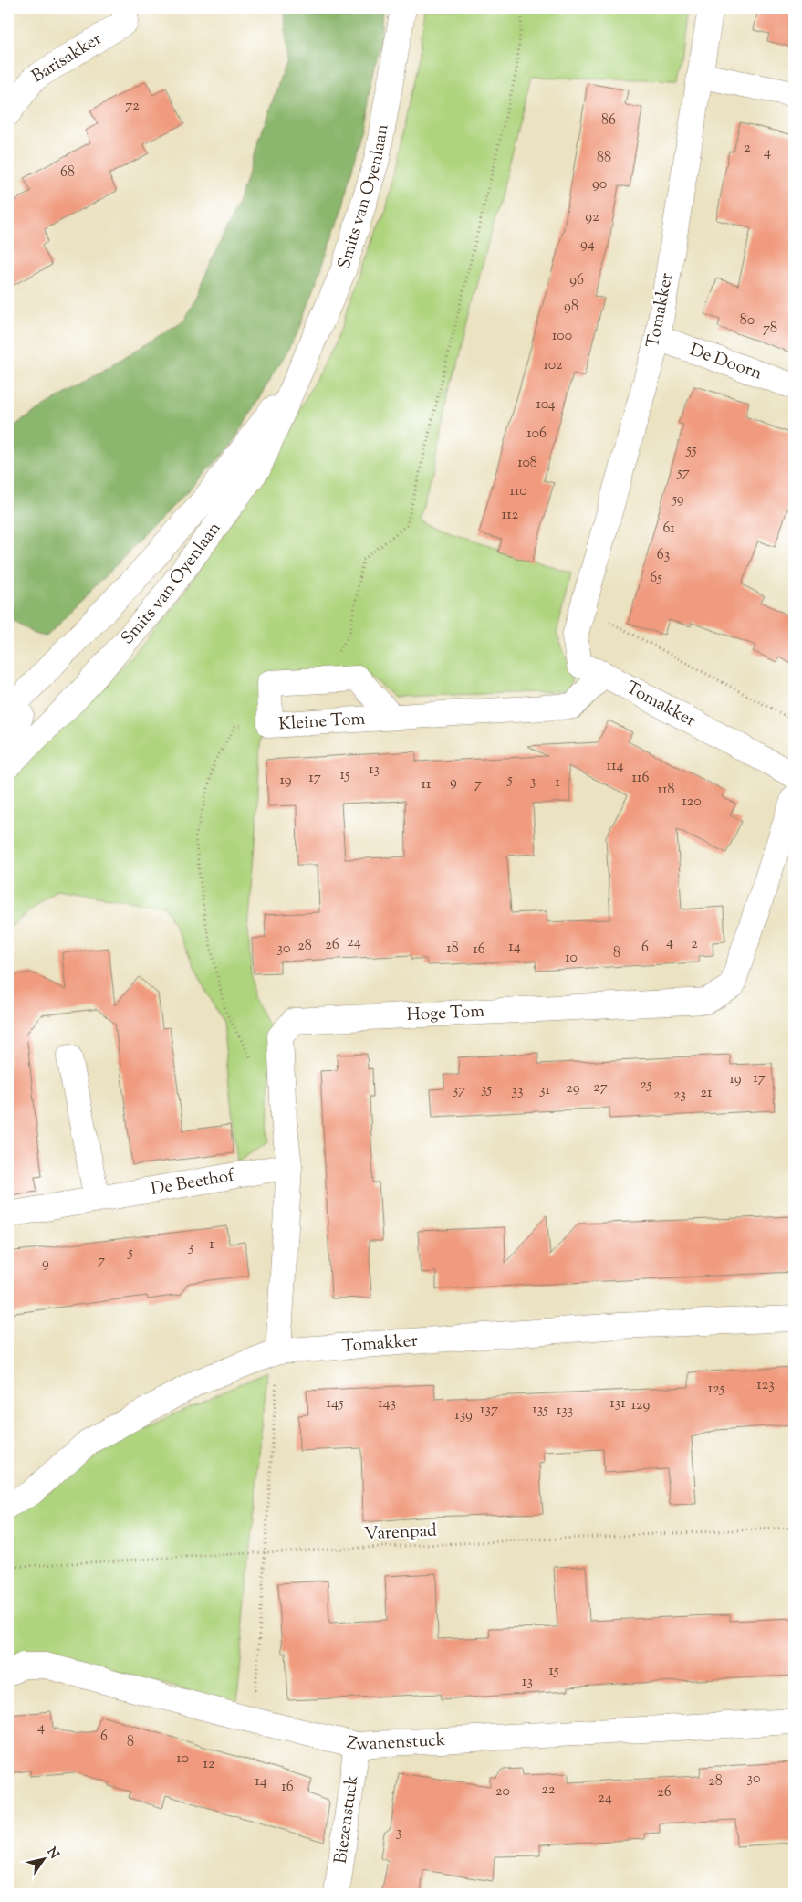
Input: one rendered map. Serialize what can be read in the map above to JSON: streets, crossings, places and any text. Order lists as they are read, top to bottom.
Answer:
{
  "streets": {
    "street": [
      "Barisakker",
      "Smits van Oyenlaan",
      "Tomakker",
      "De Doorn",
      "Kleine Tom",
      "Hoge Tom",
      "De Beethof",
      "Zwanenstuck",
      "Biezenstuck"
    ],
    "path": ["Varenpad"]
  },
  "crossings": [
    ["Tomakker", "De Doorn"],
    ["Tomakker", "Kleine Tom"],
    ["Tomakker", "Hoge Tom"],
    ["Hoge Tom", "De Beethof"],
    ["Zwanenstuck", "Biezenstuck"]
  ],
  "house_numbers": [
    "72",
    "86",
    "2",
    "4",
    "88",
    "68",
    "90",
    "92",
    "94",
    "96",
    "98",
    "80",
    "78",
    "100",
    "102",
    "104",
    "106",
    "55",
    "108",
    "57",
    "110",
    "59",
    "112",
    "61",
    "63",
    "65",
    "114",
    "13",
    "15",
    "17",
    "116",
    "5",
    "19",
    "3",
    "9",
    "1",
    "11",
    "7",
    "118",
    "120",
    "24",
    "4",
    "2",
    "26",
    "28",
    "14",
    "6",
    "30",
    "18",
    "16",
    "8",
    "10",
    "17",
    "19",
    "25",
    "27",
    "29",
    "35",
    "37",
    "31",
    "33",
    "21",
    "23",
    "1",
    "3",
    "5",
    "7",
    "9",
    "123",
    "125",
    "145",
    "143",
    "131",
    "129",
    "137",
    "135",
    "133",
    "139",
    "15",
    "13",
    "4",
    "6",
    "8",
    "10",
    "12",
    "30",
    "14",
    "28",
    "16",
    "22",
    "20",
    "26",
    "24",
    "3"
  ],
  "north": "top right"
}
